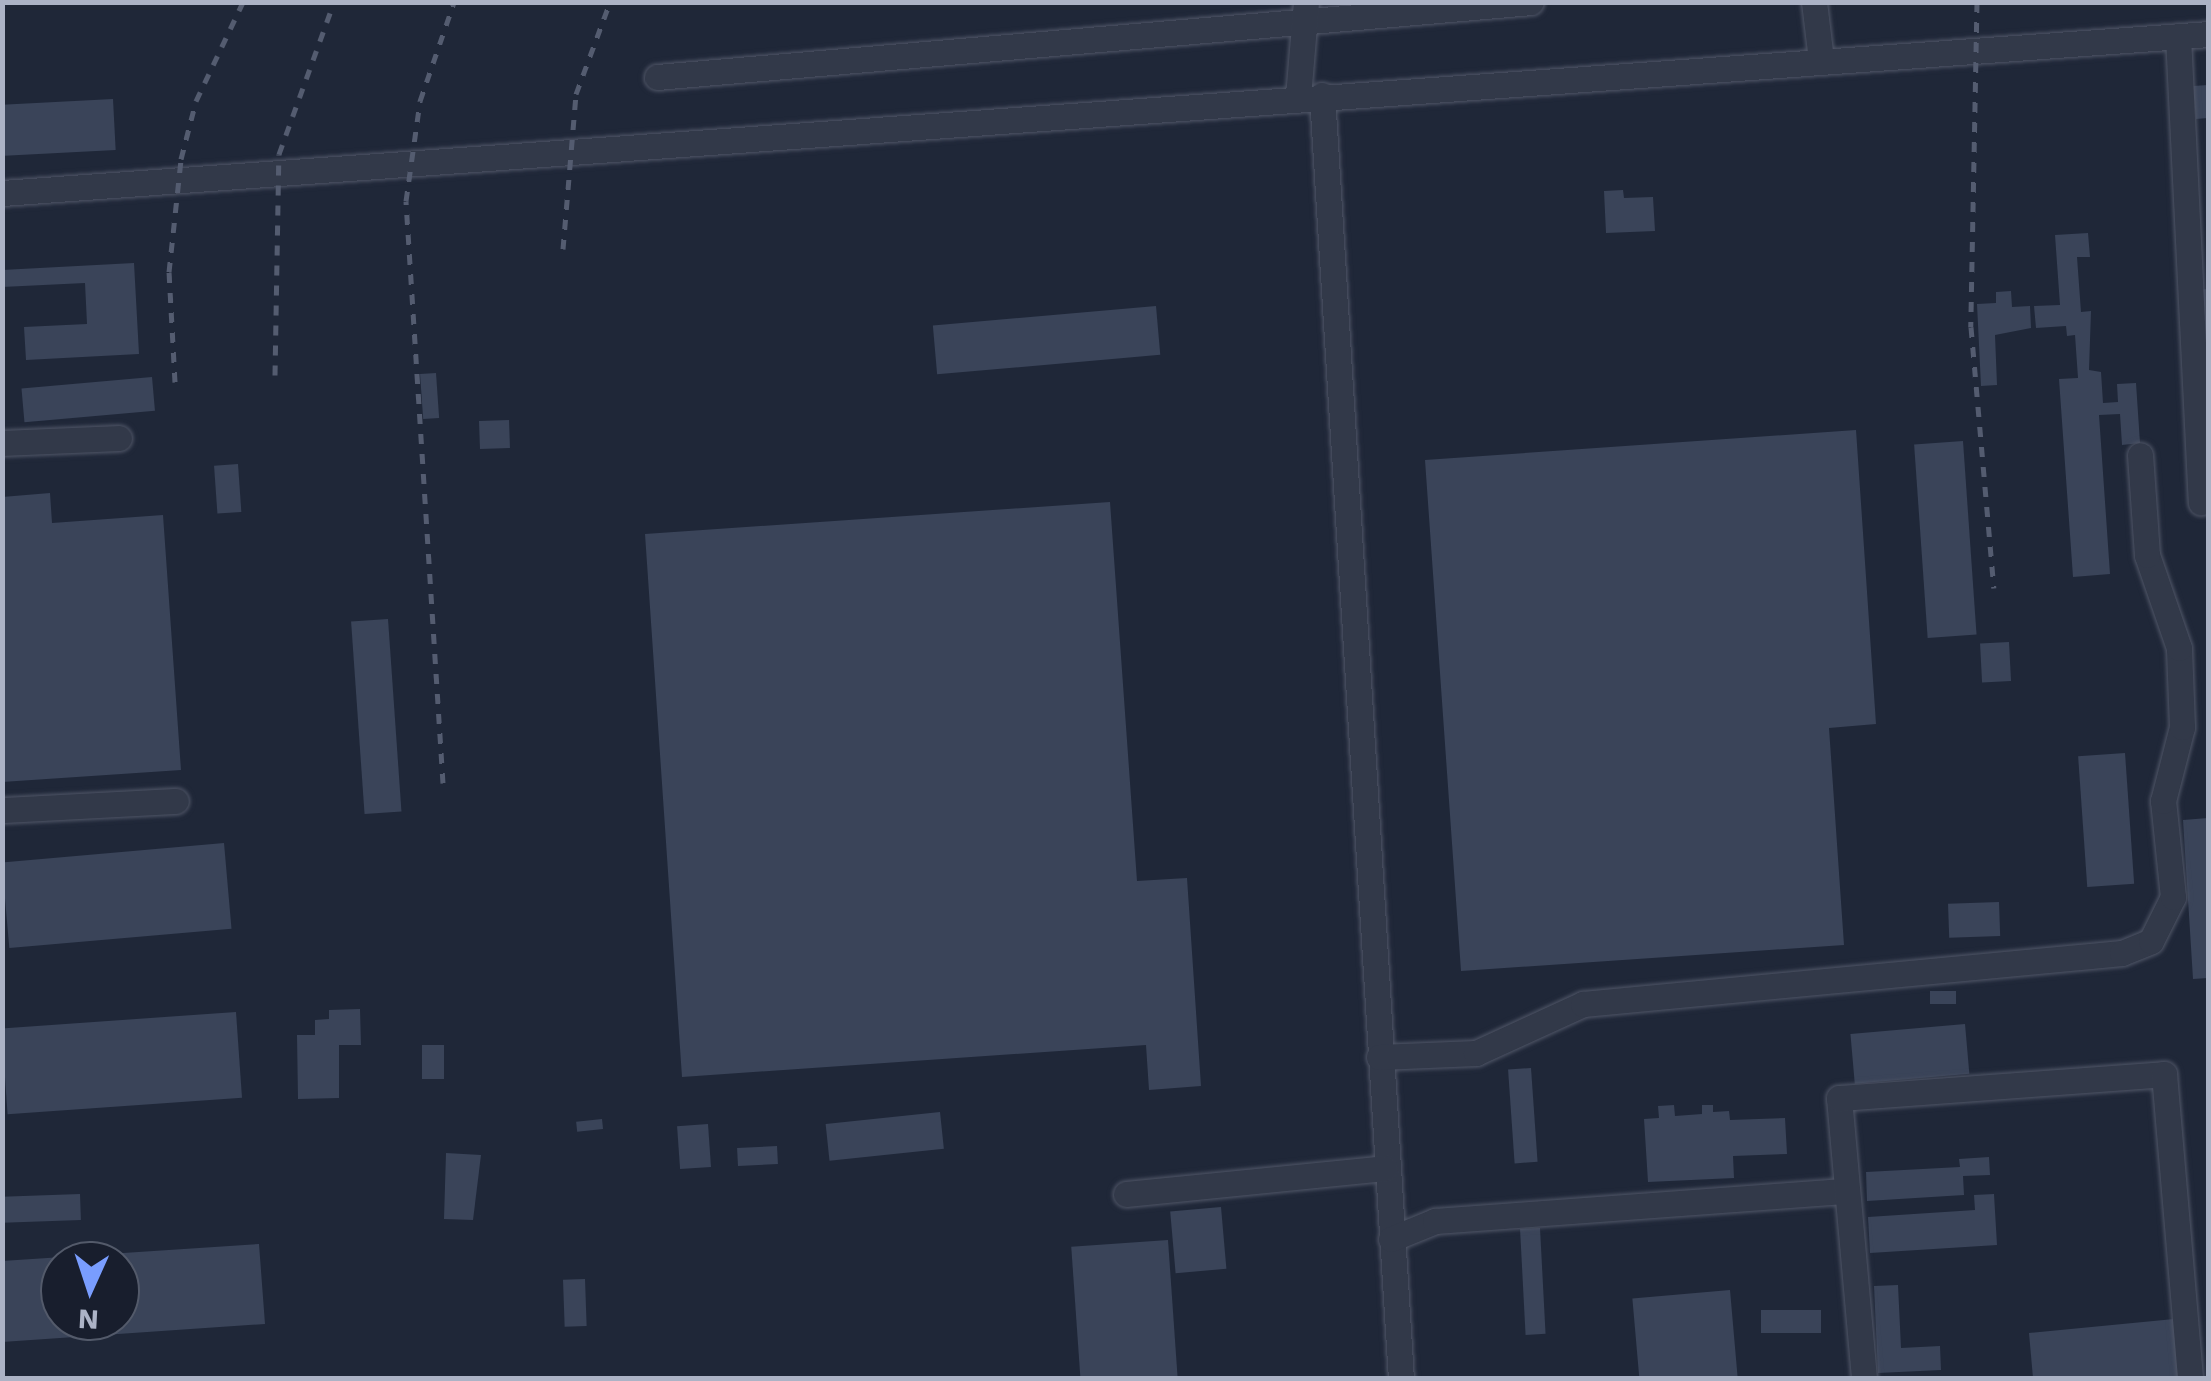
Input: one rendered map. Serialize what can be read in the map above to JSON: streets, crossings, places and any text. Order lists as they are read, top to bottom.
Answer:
{
  "north": "bottom"
}
